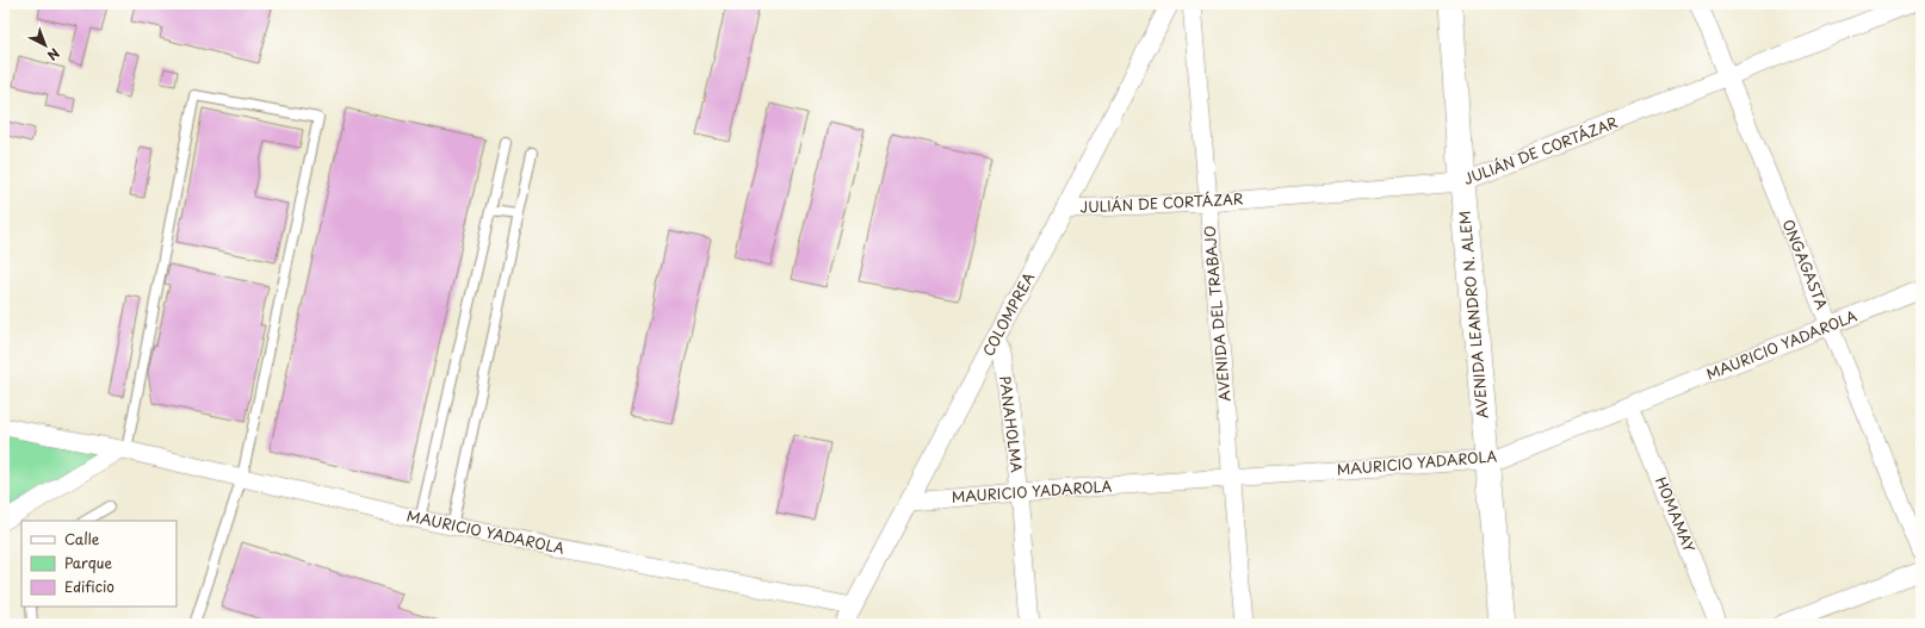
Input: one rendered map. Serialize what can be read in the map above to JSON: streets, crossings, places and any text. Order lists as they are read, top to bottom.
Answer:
{
  "streets": {
    "main road": ["AVENIDA LEANDRO N. ALEM"],
    "street": [
      "JULIÁN DE CORTÁZAR",
      "ONGAGASTA",
      "AVENIDA DEL TRABAJO",
      "COLOMPREA",
      "MAURICIO YADAROLA",
      "PANAHOLMA",
      "HOMAMAY"
    ]
  },
  "crossings": [
    ["JULIÁN DE CORTÁZAR", "ONGAGASTA"],
    ["JULIÁN DE CORTÁZAR", "AVENIDA DEL TRABAJO"],
    ["JULIÁN DE CORTÁZAR", "COLOMPREA"],
    ["JULIÁN DE CORTÁZAR", "AVENIDA LEANDRO N. ALEM"],
    ["ONGAGASTA", "MAURICIO YADAROLA"],
    ["AVENIDA DEL TRABAJO", "MAURICIO YADAROLA"],
    ["COLOMPREA", "MAURICIO YADAROLA"],
    ["COLOMPREA", "PANAHOLMA"],
    ["AVENIDA LEANDRO N. ALEM", "MAURICIO YADAROLA"],
    ["MAURICIO YADAROLA", "PANAHOLMA"],
    ["MAURICIO YADAROLA", "HOMAMAY"]
  ],
  "legend": ["Calle", "Parque", "Edificio"],
  "north": "bottom right"
}
